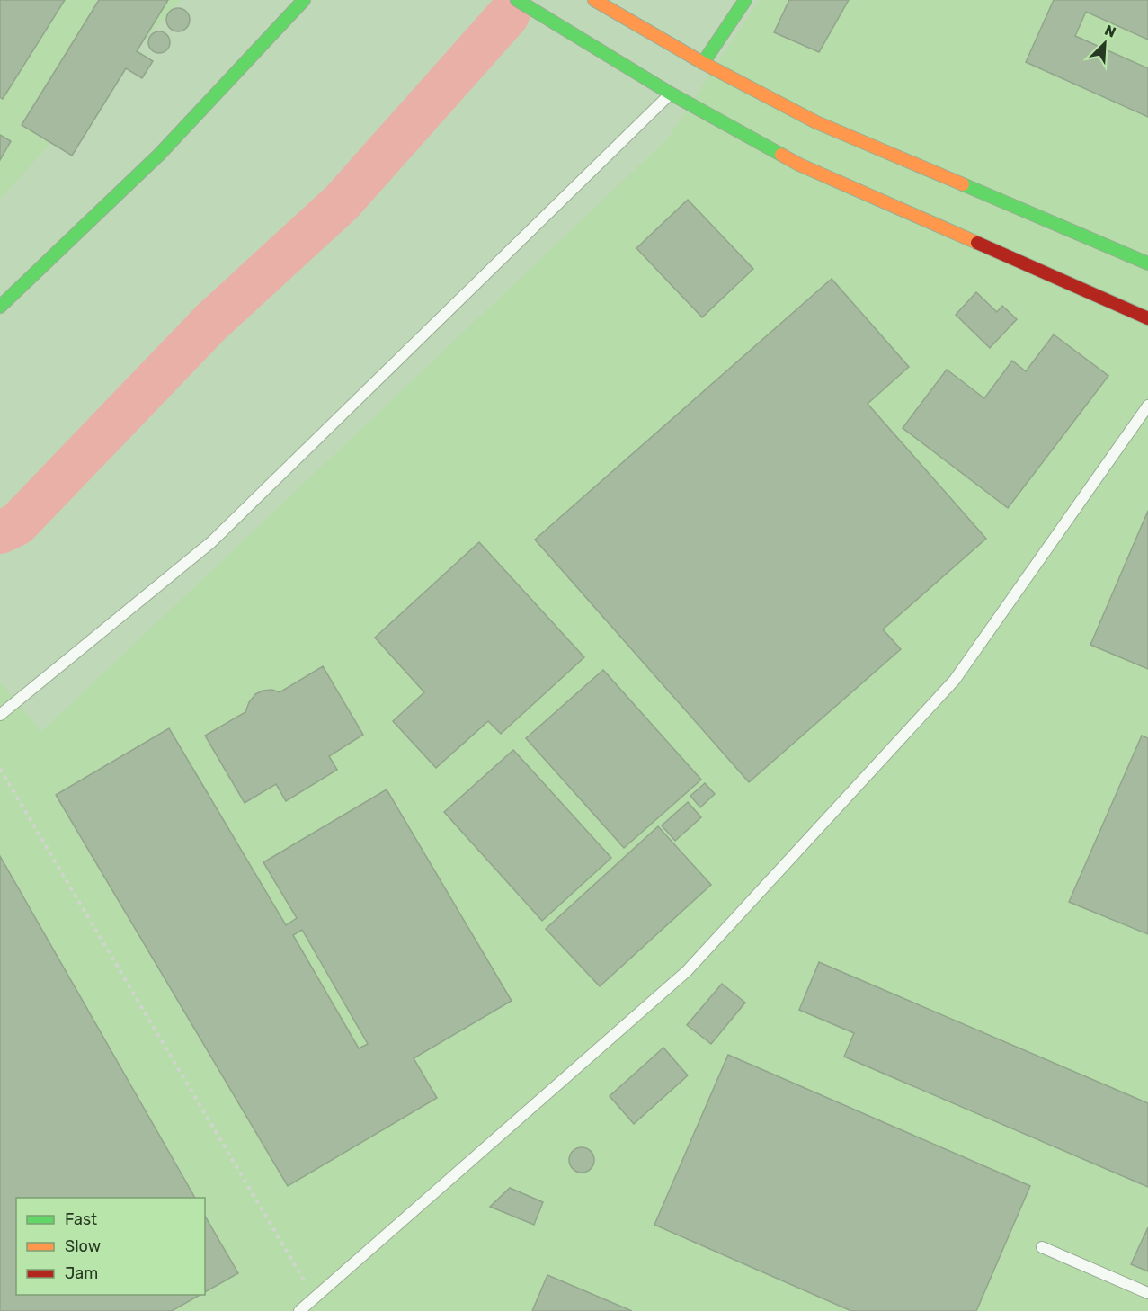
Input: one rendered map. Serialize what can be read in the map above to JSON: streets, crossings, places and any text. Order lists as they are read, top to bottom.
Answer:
{
  "legend": ["Fast", "Slow", "Jam"],
  "north": "top right"
}
